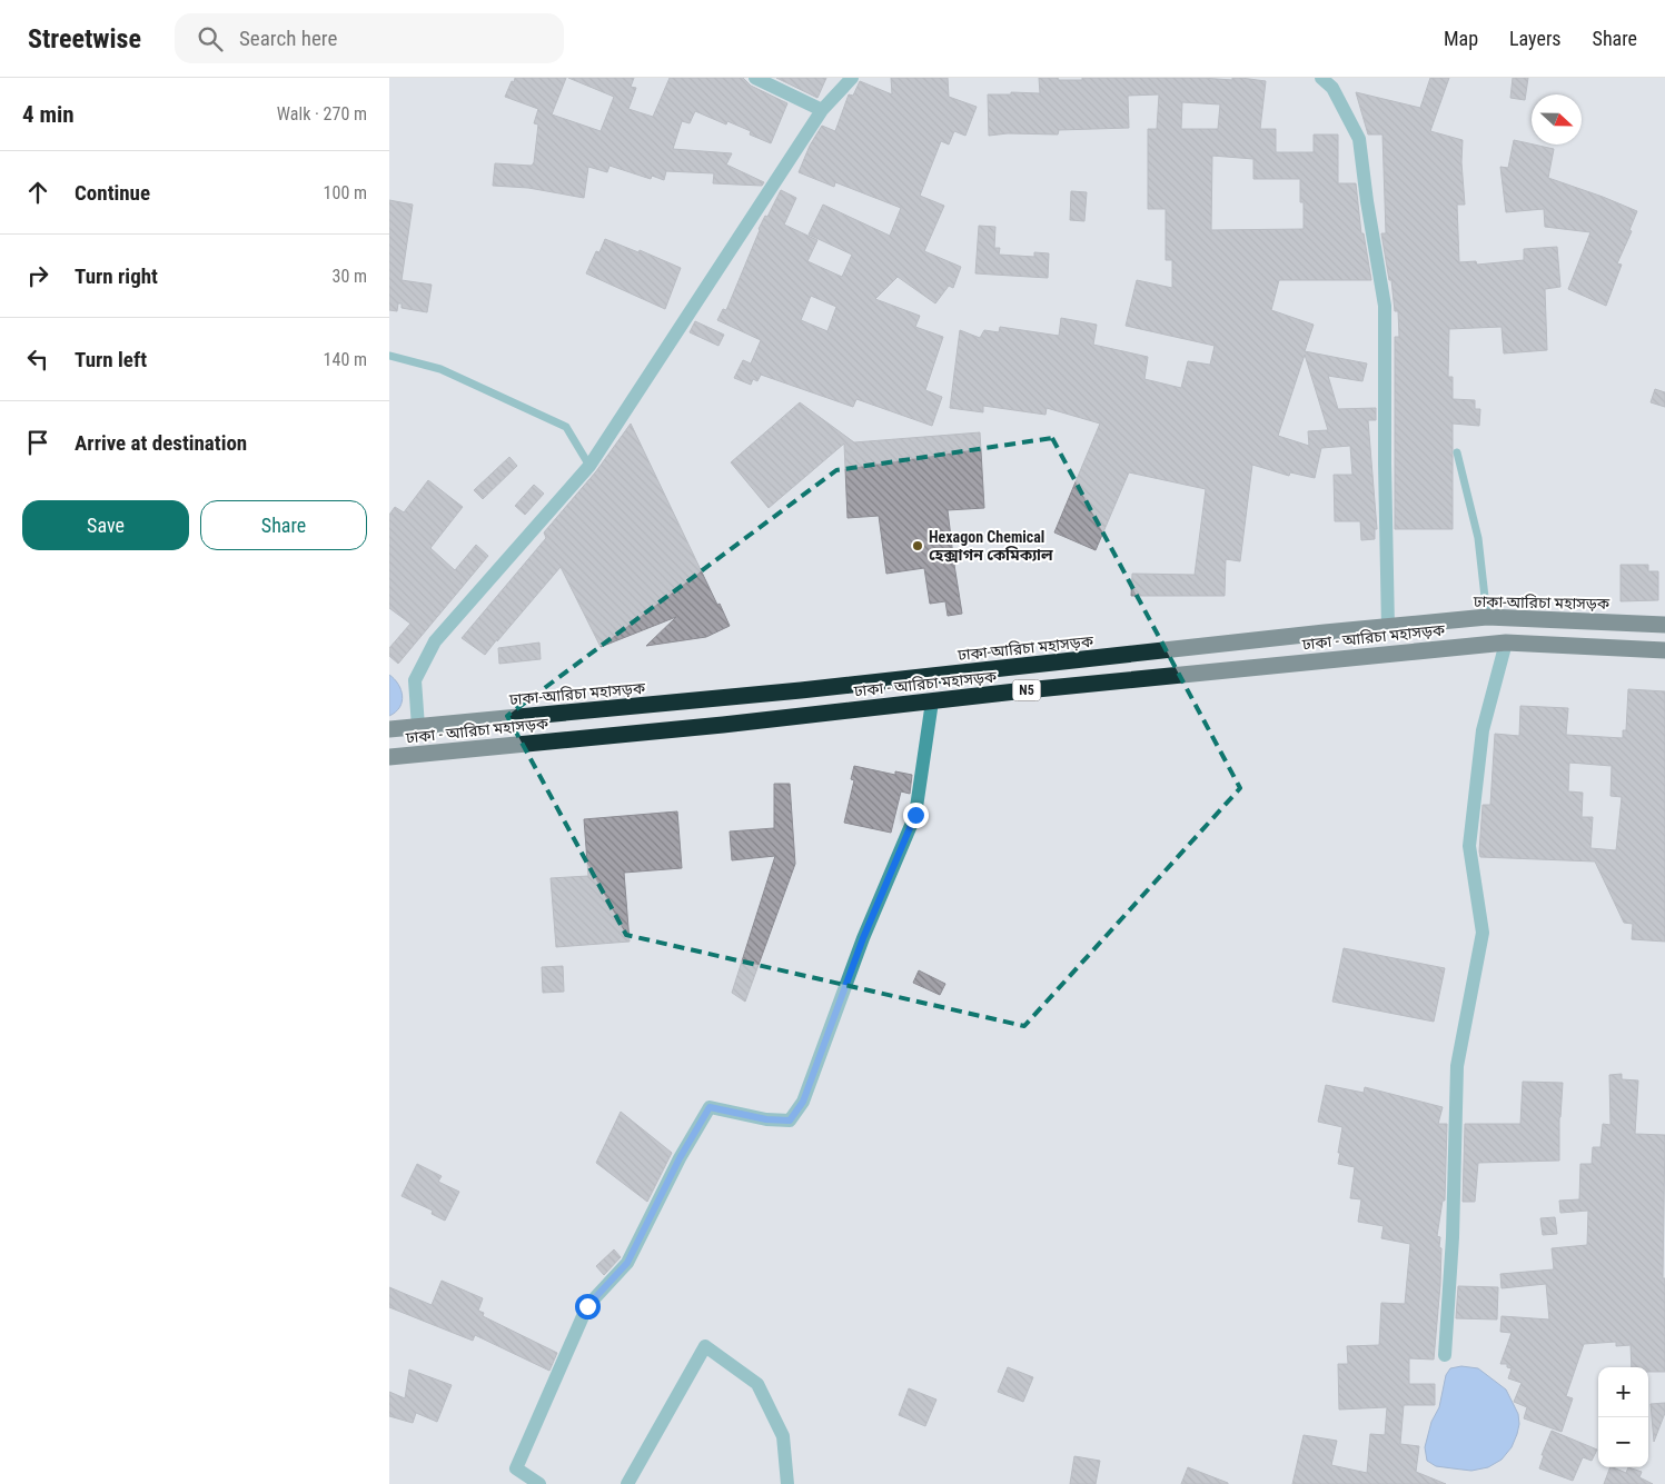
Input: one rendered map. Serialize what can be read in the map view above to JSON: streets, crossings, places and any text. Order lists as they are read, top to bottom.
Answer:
{
  "streets": {
    "highway": ["ঢাকা-আরিচা মহাসড়ক", "ঢাকা - আরিচা মহাসড়ক", "N5"]
  },
  "places": ["Hexagon Chemical হেক্সাগন কেমিক্যাল"],
  "north": "right",
  "page": {
    "header": "Streetwise",
    "search": "Search here",
    "nav": ["Map", "Layers", "Share"],
    "heading": ["4 min", "Walk · 270 m"],
    "list": [
      ["Continue", "100 m"],
      ["Turn right", "30 m"],
      ["Turn left", "140 m"],
      "Arrive at destination"
    ],
    "buttons": ["Save", "Share"],
    "map_buttons": ["+", "−"]
  }
}
